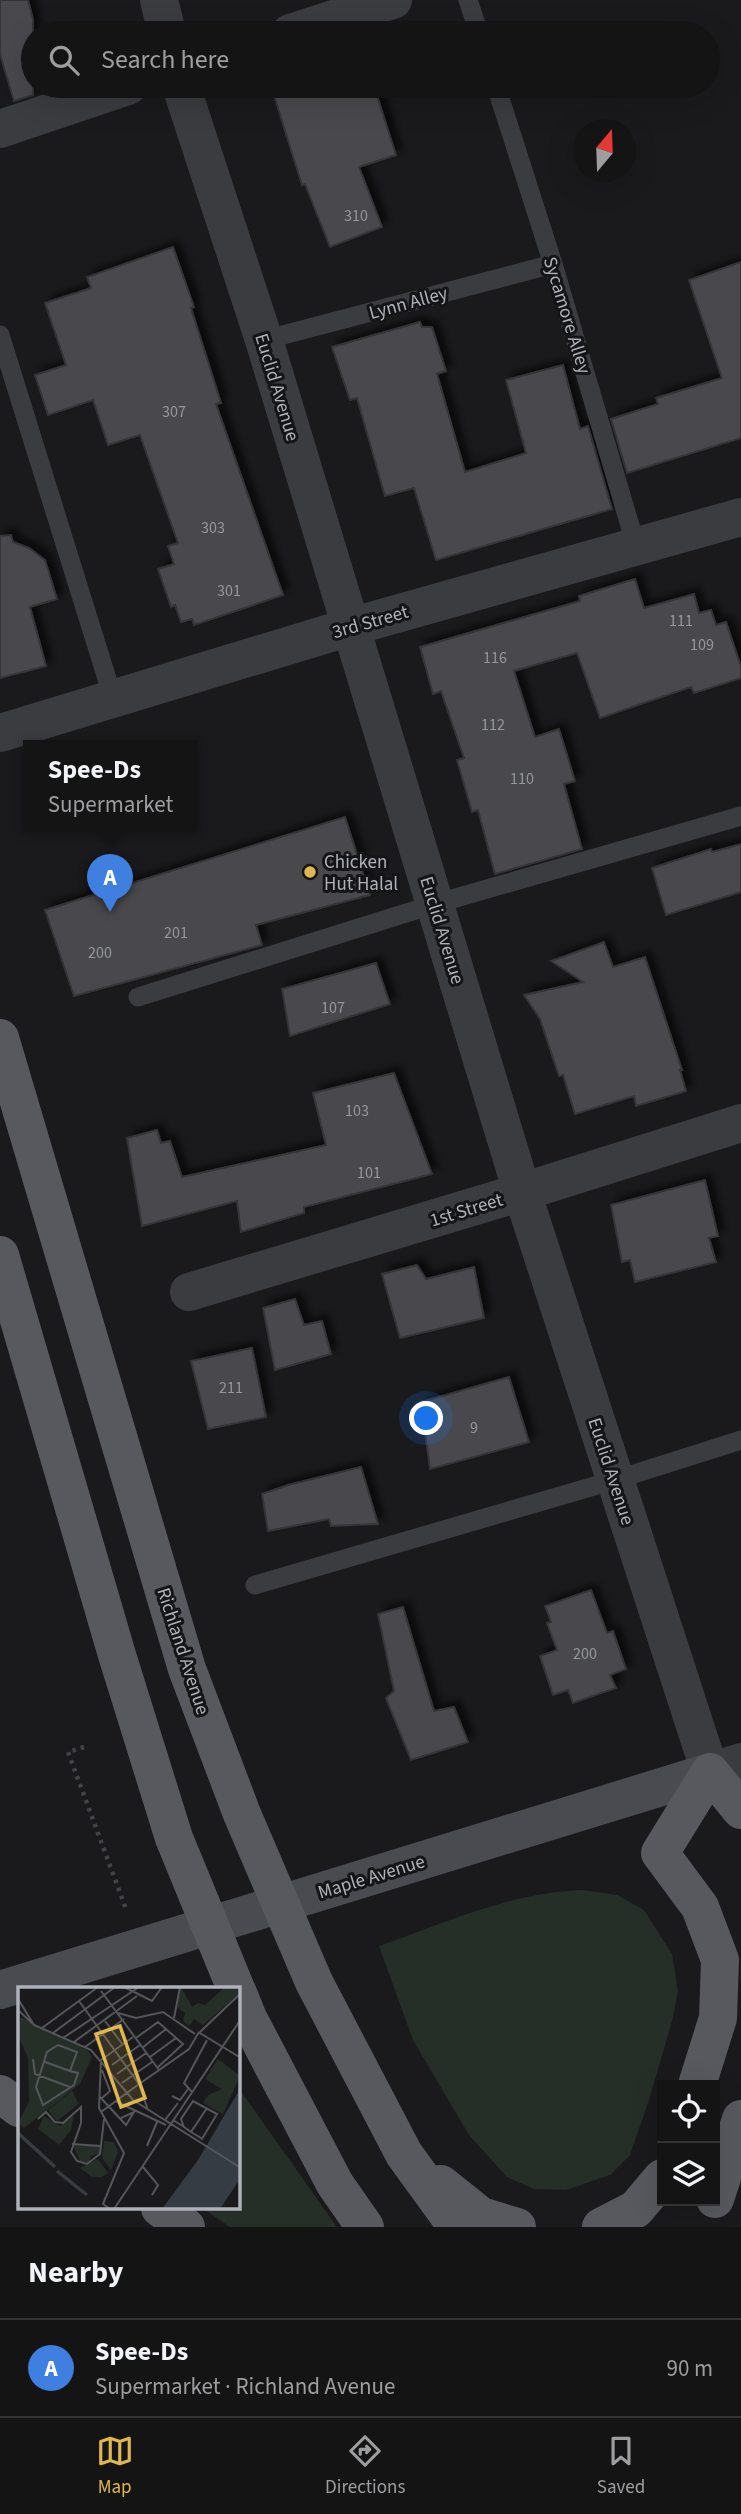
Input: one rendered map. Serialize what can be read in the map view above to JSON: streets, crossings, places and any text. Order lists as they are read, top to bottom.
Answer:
{
  "streets": {
    "main road": ["Richland Avenue", "Maple Avenue"],
    "street": ["Euclid Avenue", "3rd Street", "1st Street"],
    "lane": ["Lynn Alley", "Sycamore Alley"]
  },
  "crossings": [
    ["Lynn Alley", "Sycamore Alley"],
    ["Lynn Alley", "Euclid Avenue"],
    ["Sycamore Alley", "3rd Street"],
    ["Euclid Avenue", "3rd Street"],
    ["Euclid Avenue", "1st Street"],
    ["Euclid Avenue", "Maple Avenue"]
  ],
  "places": ["Chicken Hut Halal"],
  "house_numbers": [
    "310",
    "307",
    "303",
    "301",
    "111",
    "109",
    "116",
    "112",
    "110",
    "201",
    "200",
    "107",
    "103",
    "101",
    "211",
    "9",
    "200"
  ],
  "north": "top",
  "page": {
    "search": "Search here",
    "popup": ["Spee-Ds", "Supermarket"],
    "pins": "A",
    "heading": "Nearby",
    "list": [
      {
        "mark": "A",
        "name": "Spee-Ds",
        "note": "Supermarket · Richland Avenue",
        "value": "90 m"
      }
    ],
    "nav": ["Map", "Directions", "Saved"]
  }
}
